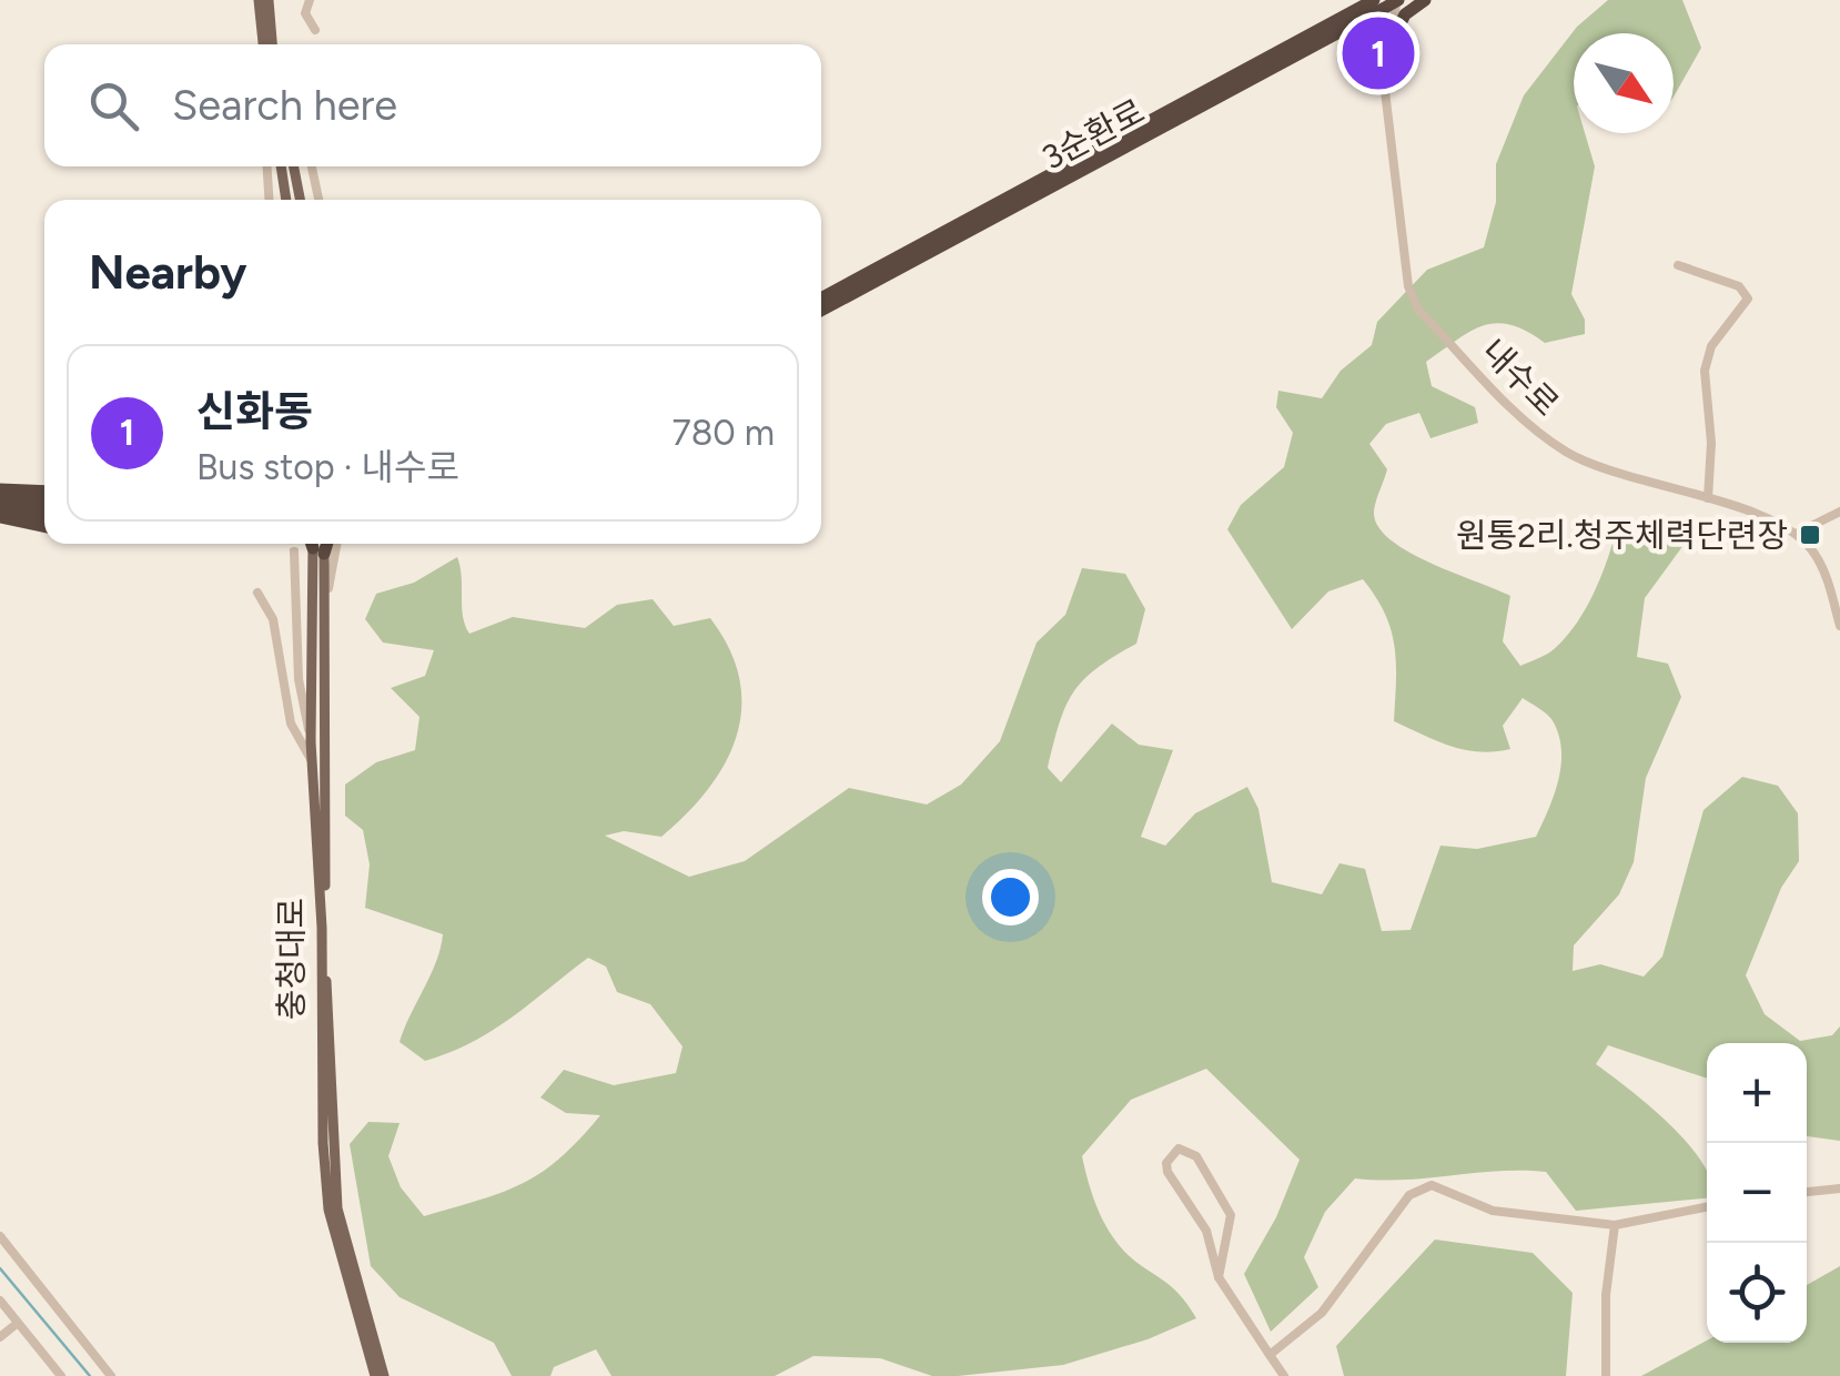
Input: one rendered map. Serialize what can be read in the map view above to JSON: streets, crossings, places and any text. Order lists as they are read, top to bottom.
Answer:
{
  "streets": {
    "highway": ["3순환로"],
    "main road": ["충청대로"],
    "street": ["내수로"]
  },
  "places": {
    "transit": ["원통2리.청주체력단련장"]
  },
  "north": "bottom right",
  "page": {
    "pins": "1",
    "search": "Search here",
    "heading": "Nearby",
    "list": [
      {
        "mark": "1",
        "name": "신화동",
        "note": "Bus stop · 내수로",
        "value": "780 m"
      }
    ],
    "map_buttons": ["+", "−"]
  }
}
